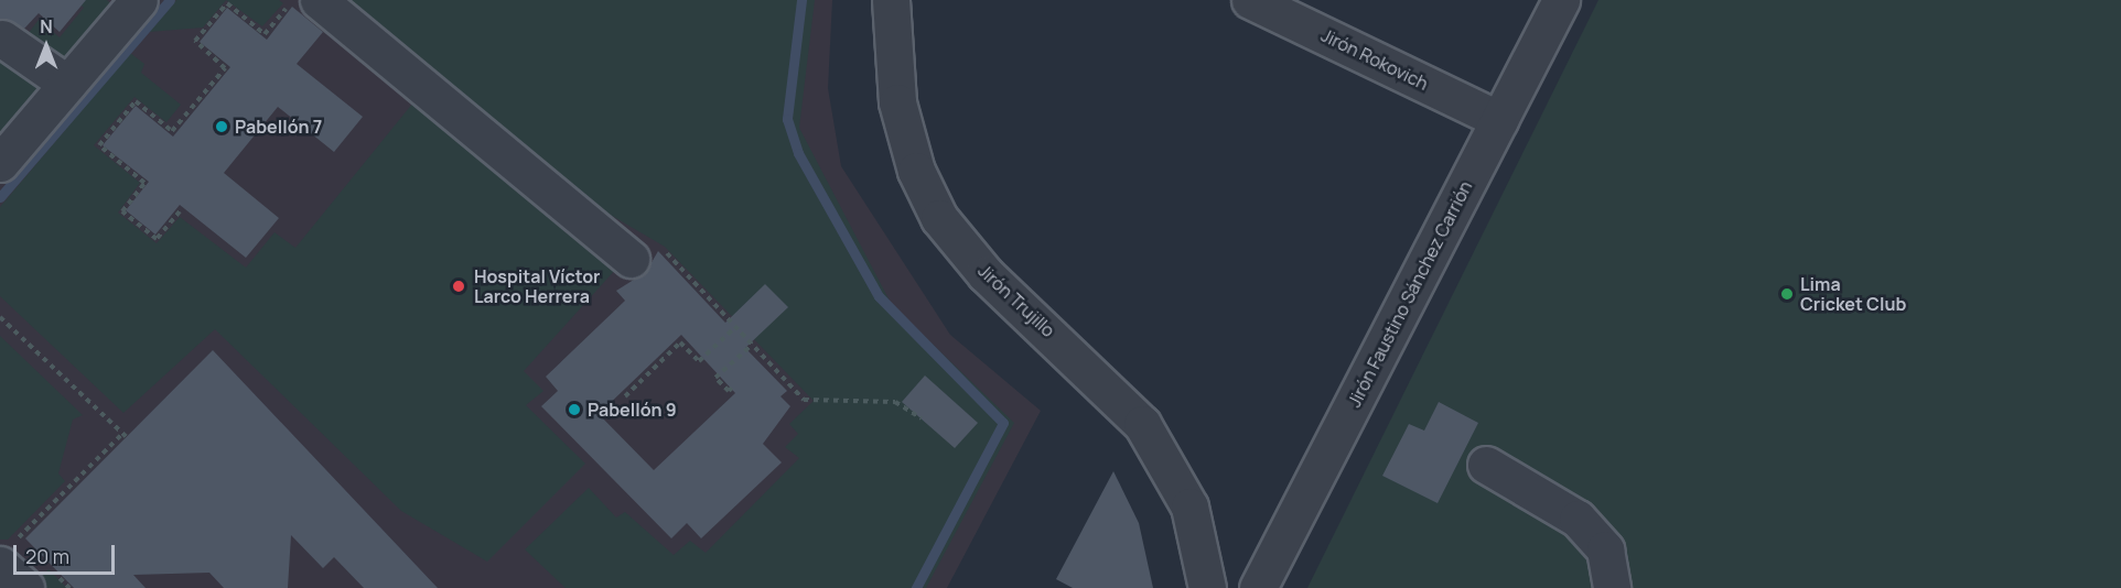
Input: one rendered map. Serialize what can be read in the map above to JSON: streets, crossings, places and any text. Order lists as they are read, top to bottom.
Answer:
{
  "streets": {
    "street": ["Jirón Rokovich", "Jirón Faustino Sánchez Carrión", "Jirón Trujillo"]
  },
  "crossings": [
    ["Jirón Rokovich", "Jirón Faustino Sánchez Carrión"]
  ],
  "places": [
    "Pabellón 7",
    "Hospital Víctor Larco Herrera",
    "Lima Cricket Club",
    "Pabellón 9"
  ],
  "scale_bar": "20 m",
  "north": "top"
}
